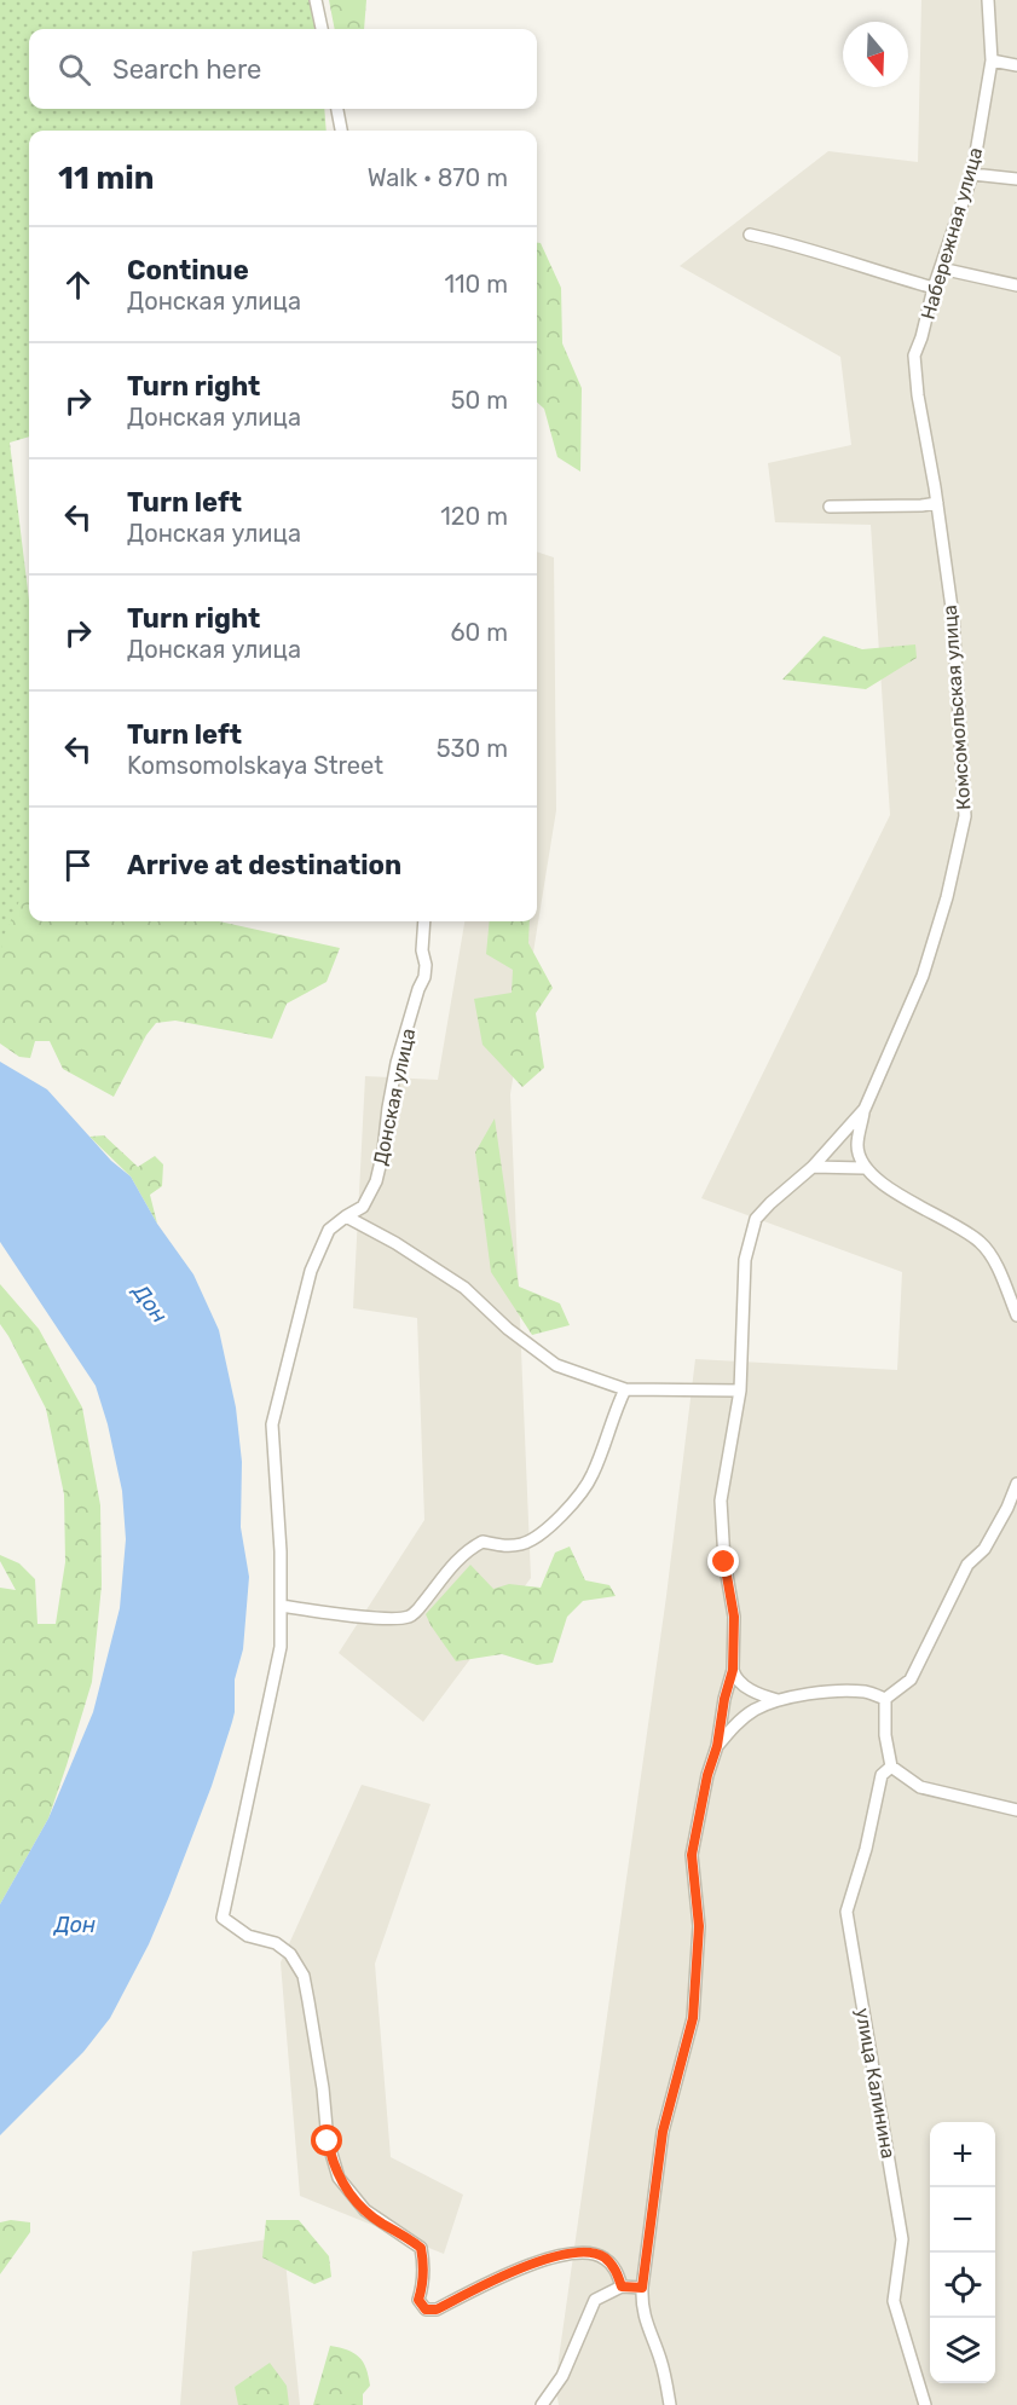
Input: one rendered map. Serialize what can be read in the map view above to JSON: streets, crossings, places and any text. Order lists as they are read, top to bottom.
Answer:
{
  "streets": {
    "street": [
      "Набережная улица",
      "Комсомольская улица",
      "Донская улица",
      "улица Калинина"
    ]
  },
  "crossings": [
    ["Набережная улица", "Комсомольская улица"]
  ],
  "water": ["Дон"],
  "north": "bottom",
  "page": {
    "search": "Search here",
    "heading": ["11 min", "Walk · 870 m"],
    "list": [
      ["Continue", "Донская улица", "110 m"],
      ["Turn right", "Донская улица", "50 m"],
      ["Turn left", "Донская улица", "120 m"],
      ["Turn right", "Донская улица", "60 m"],
      ["Turn left", "Komsomolskaya Street", "530 m"],
      "Arrive at destination"
    ],
    "map_buttons": ["+", "−"]
  }
}
